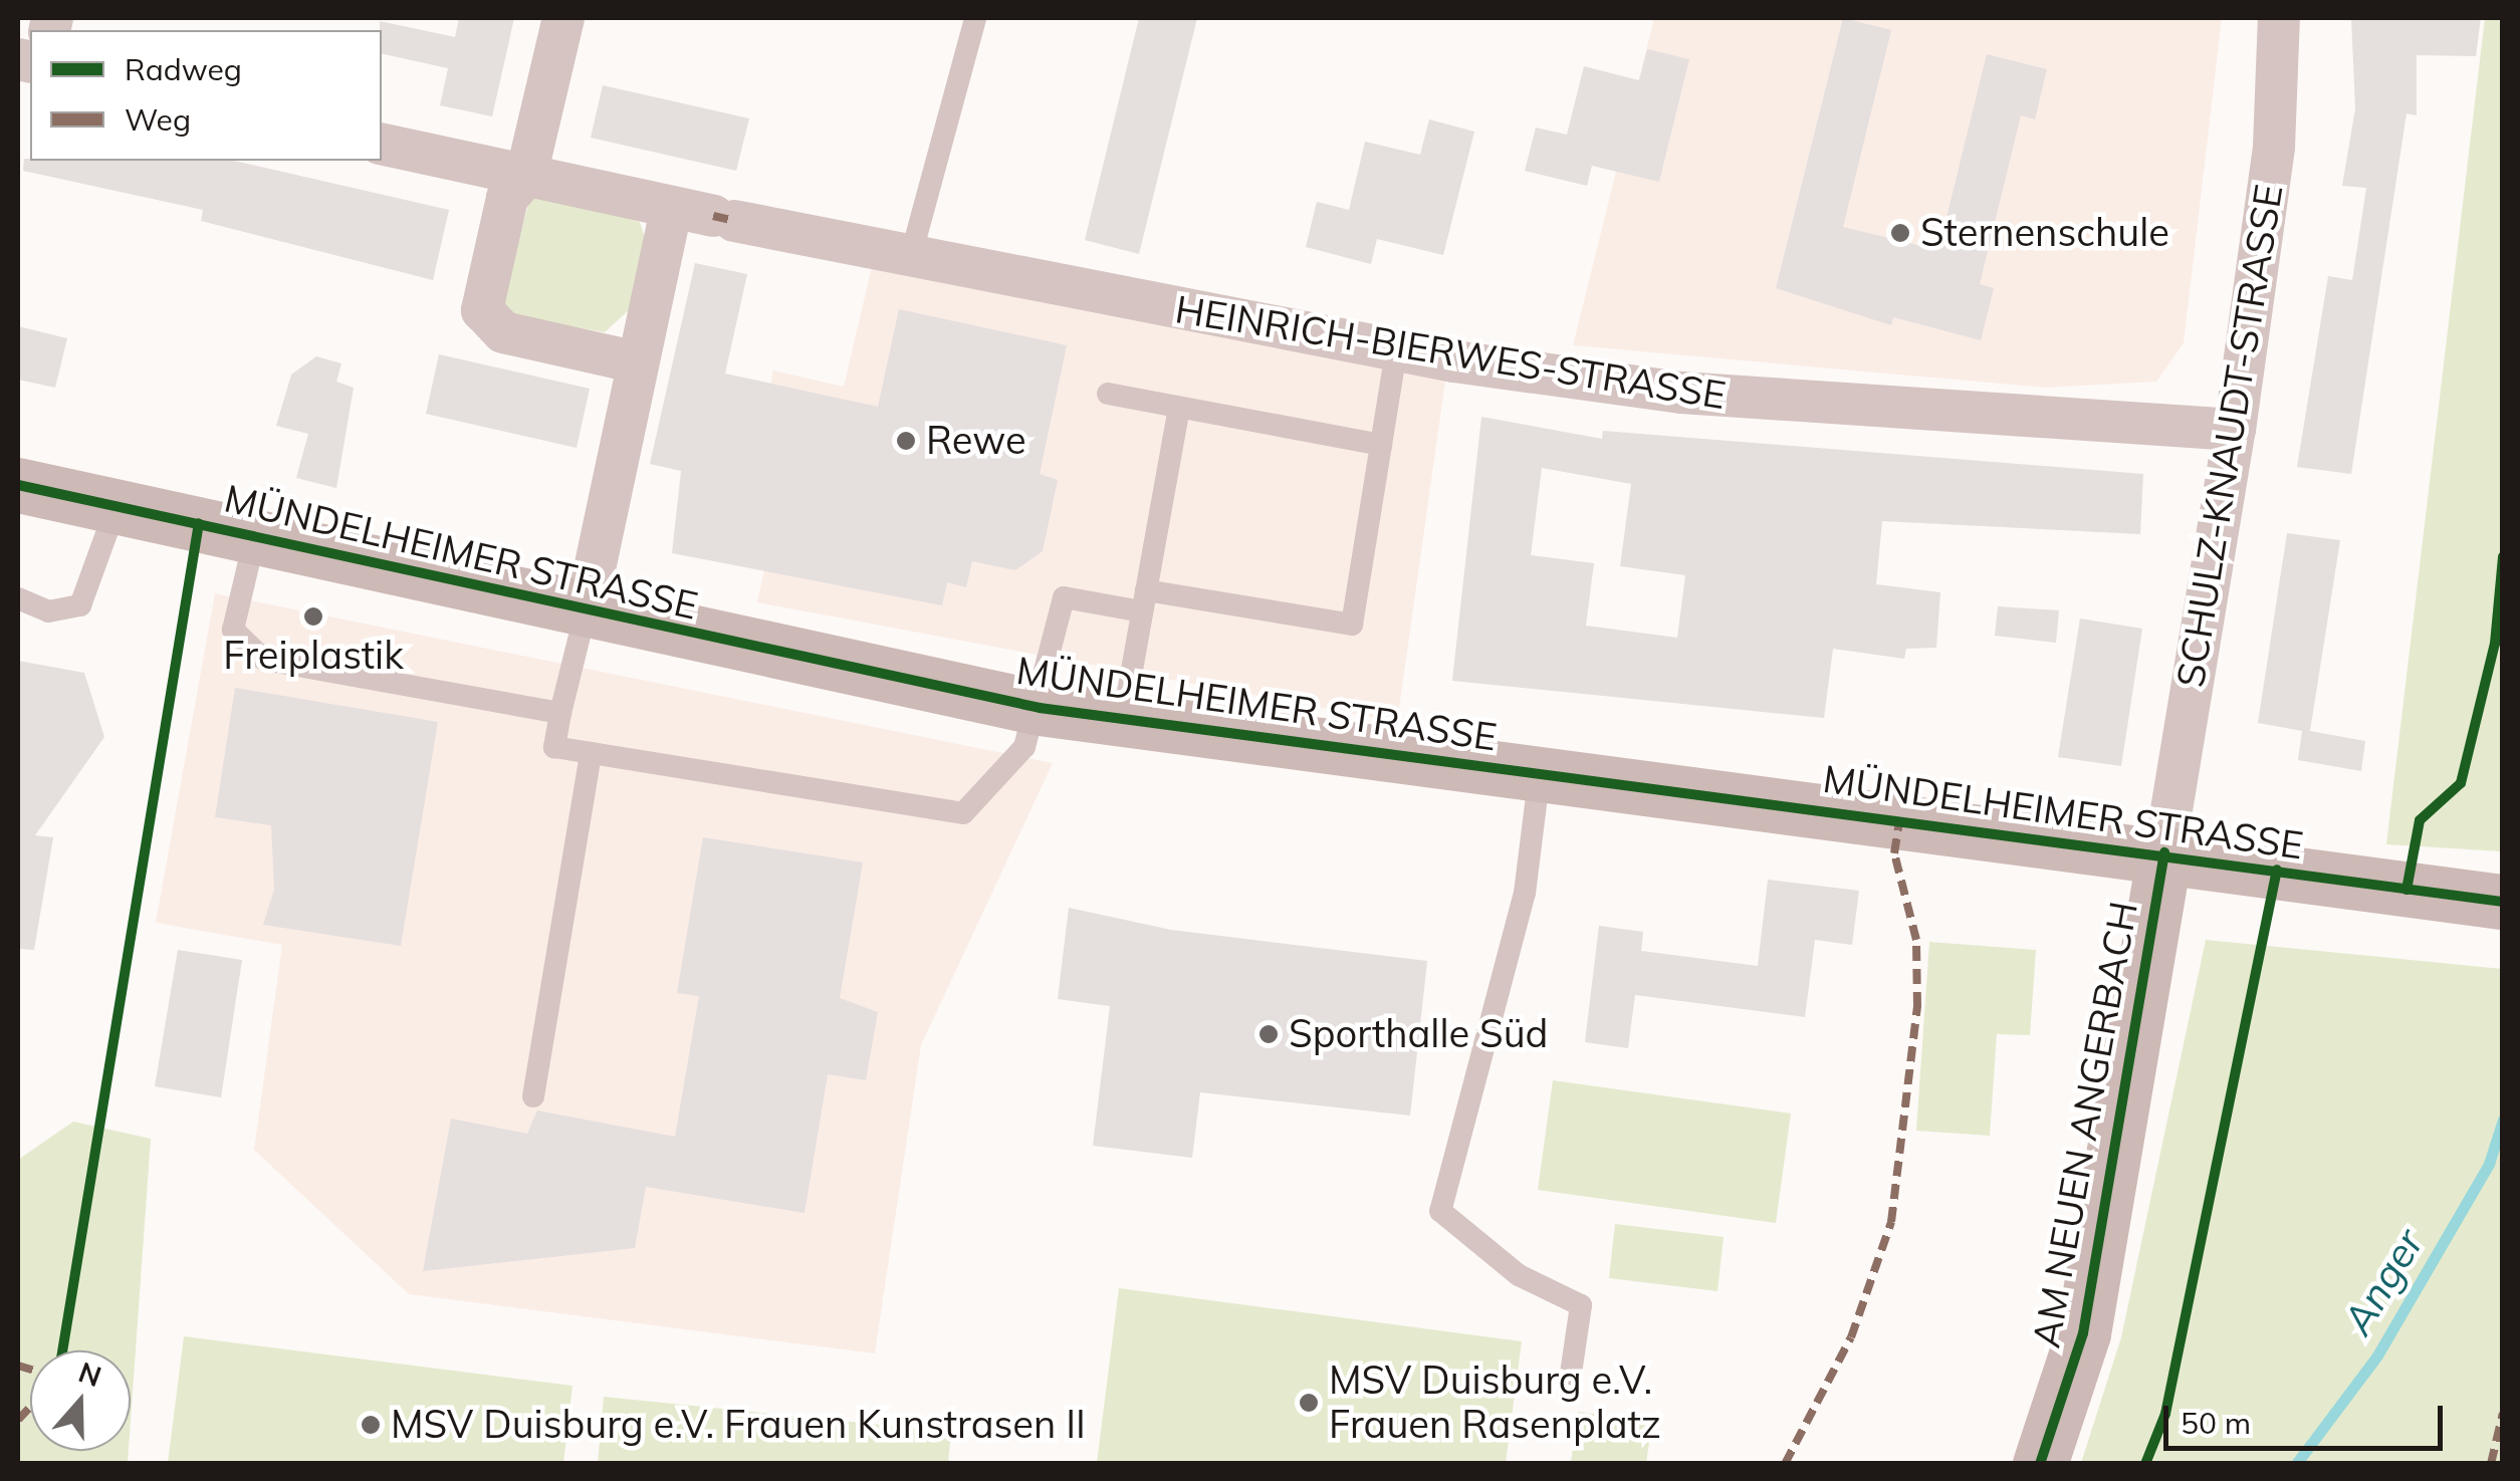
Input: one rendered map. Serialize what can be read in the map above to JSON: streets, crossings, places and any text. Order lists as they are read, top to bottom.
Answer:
{
  "streets": {
    "main road": ["MÜNDELHEIMER STRASSE", "AM NEUEN ANGERBACH"],
    "street": ["HEINRICH-BIERWES-STRASSE", "SCHULZ-KNAUDT-STRASSE"]
  },
  "crossings": [
    ["HEINRICH-BIERWES-STRASSE", "SCHULZ-KNAUDT-STRASSE"],
    ["SCHULZ-KNAUDT-STRASSE", "MÜNDELHEIMER STRASSE"],
    ["SCHULZ-KNAUDT-STRASSE", "AM NEUEN ANGERBACH"],
    ["MÜNDELHEIMER STRASSE", "AM NEUEN ANGERBACH"]
  ],
  "water": ["Anger"],
  "places": [
    "Sternenschule",
    "Rewe",
    "Freiplastik",
    "Sporthalle Süd",
    "MSV Duisburg e.V. Frauen Rasenplatz",
    "MSV Duisburg e.V. Frauen Kunstrasen II"
  ],
  "legend": ["Radweg", "Weg"],
  "scale_bar": "50 m",
  "north": "top"
}
